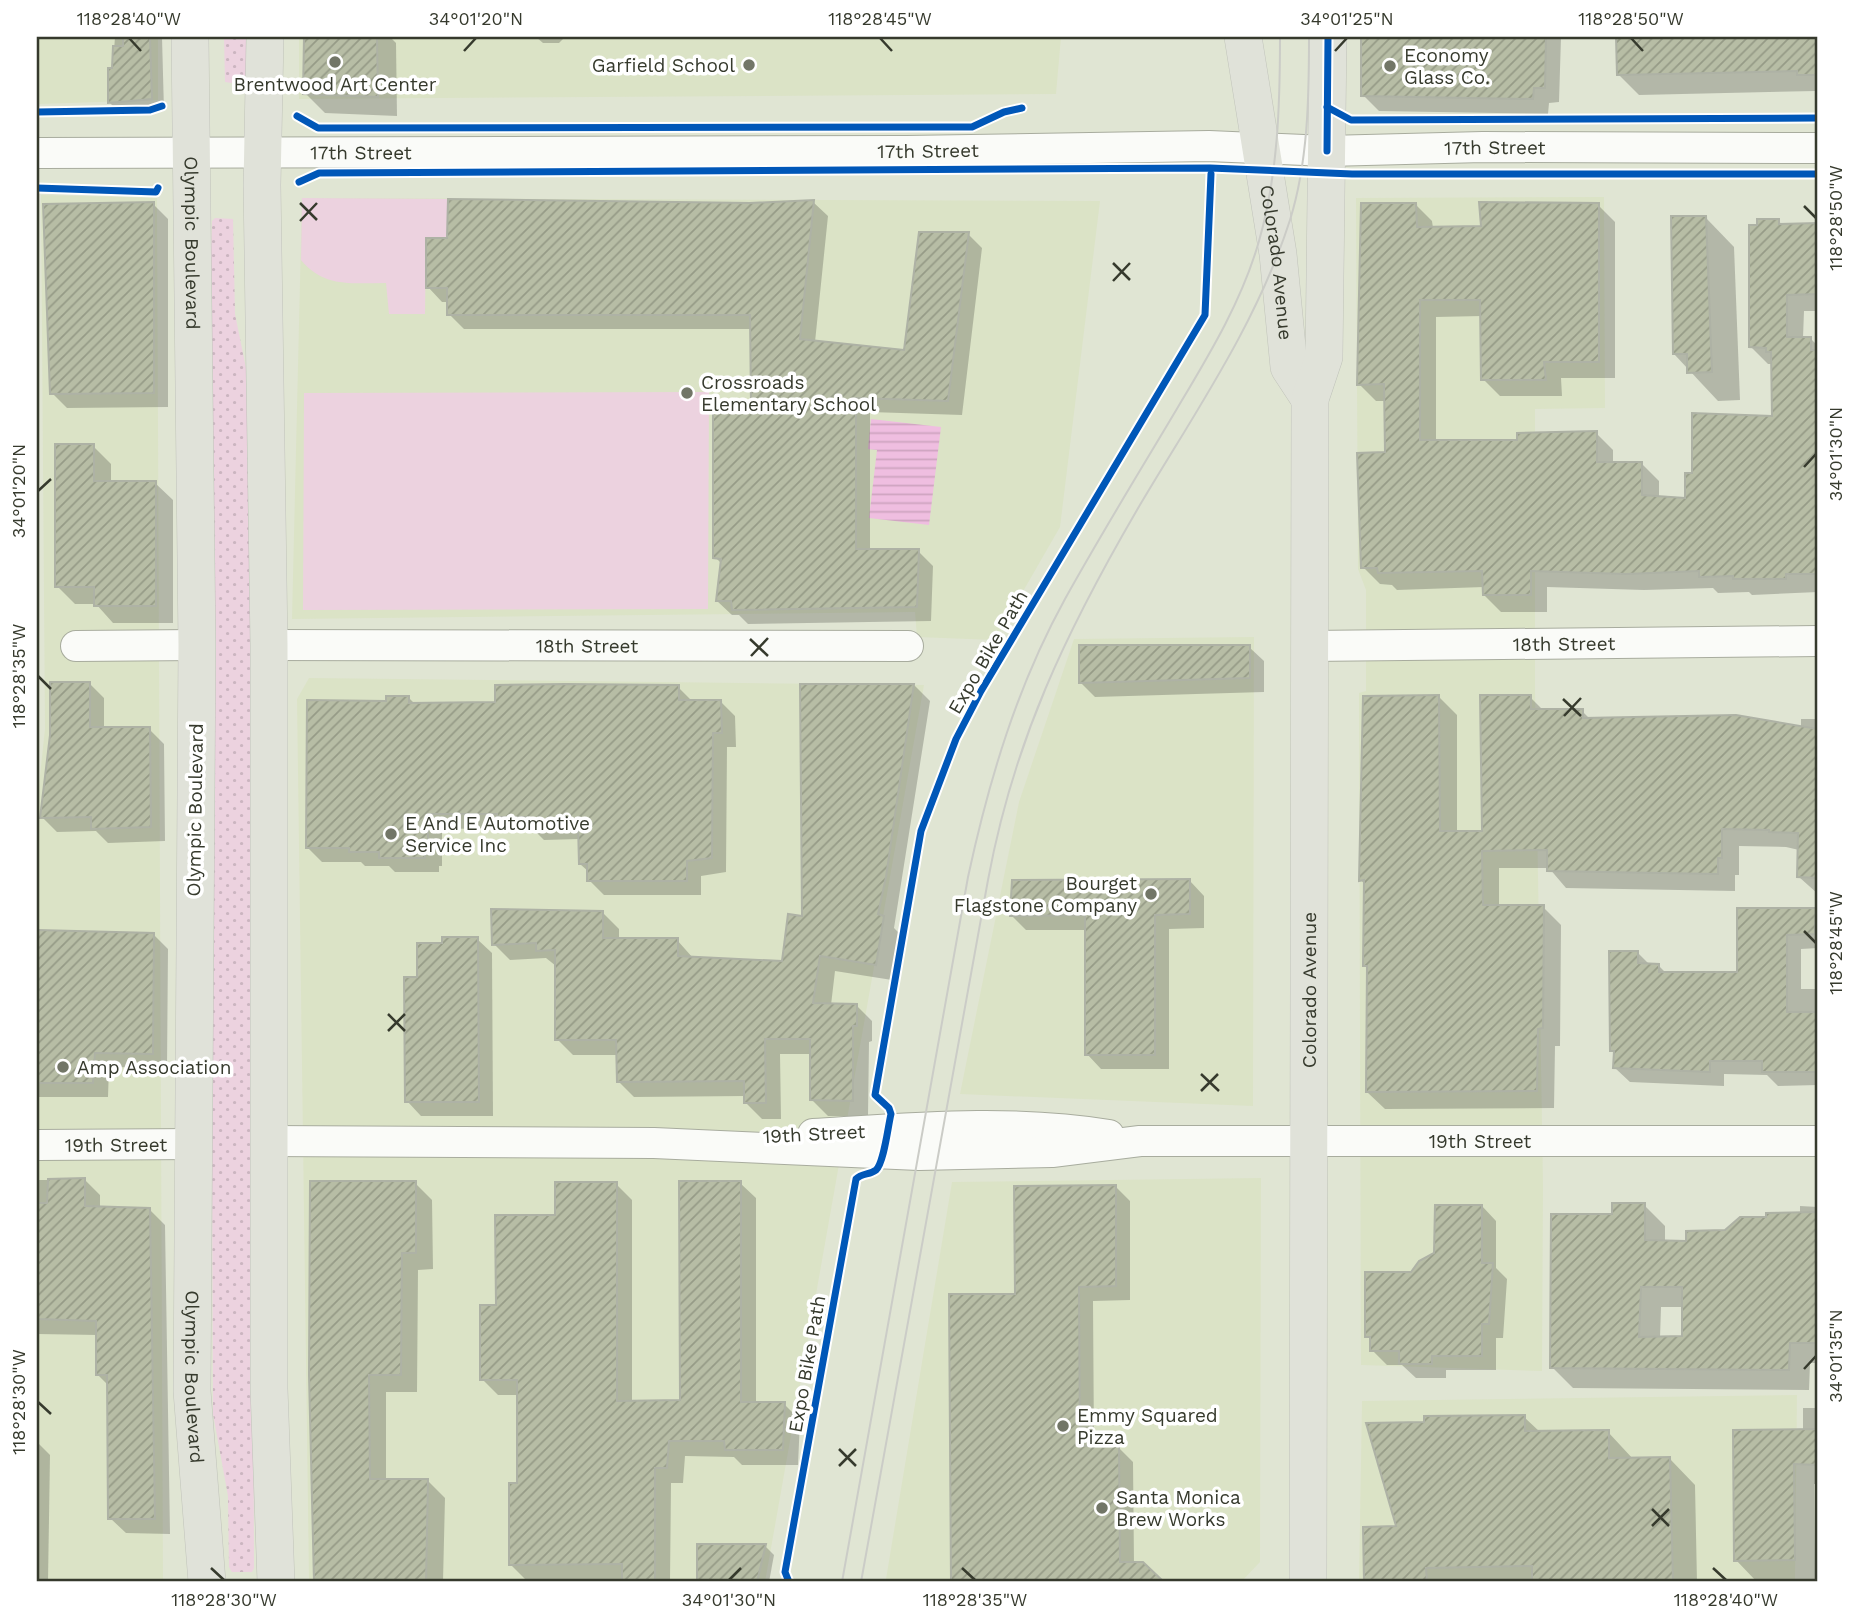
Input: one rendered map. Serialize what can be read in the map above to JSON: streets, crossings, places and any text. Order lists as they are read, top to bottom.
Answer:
{
  "streets": {
    "main road": ["Olympic Boulevard", "Colorado Avenue"],
    "street": ["17th Street", "18th Street", "19th Street"],
    "cycle path": ["Expo Bike Path"]
  },
  "crossings": [
    ["17th Street", "Olympic Boulevard"],
    ["17th Street", "Colorado Avenue"],
    ["Olympic Boulevard", "19th Street"],
    ["Colorado Avenue", "18th Street"],
    ["Colorado Avenue", "19th Street"]
  ],
  "places": [
    "Brentwood Art Center",
    "Garfield School",
    "Economy Glass Co.",
    "Crossroads Elementary School",
    "E And E Automotive Service Inc",
    "Bourget Flagstone Company",
    "Amp Association",
    "Emmy Squared Pizza",
    "Santa Monica Brew Works"
  ],
  "coordinates": [
    "118°28'40\"W",
    "34°01'20\"N",
    "118°28'45\"W",
    "34°01'25\"N",
    "118°28'50\"W",
    "34°01'30\"N",
    "118°28'35\"W",
    "34°01'35\"N",
    "118°28'30\"W"
  ]
}
